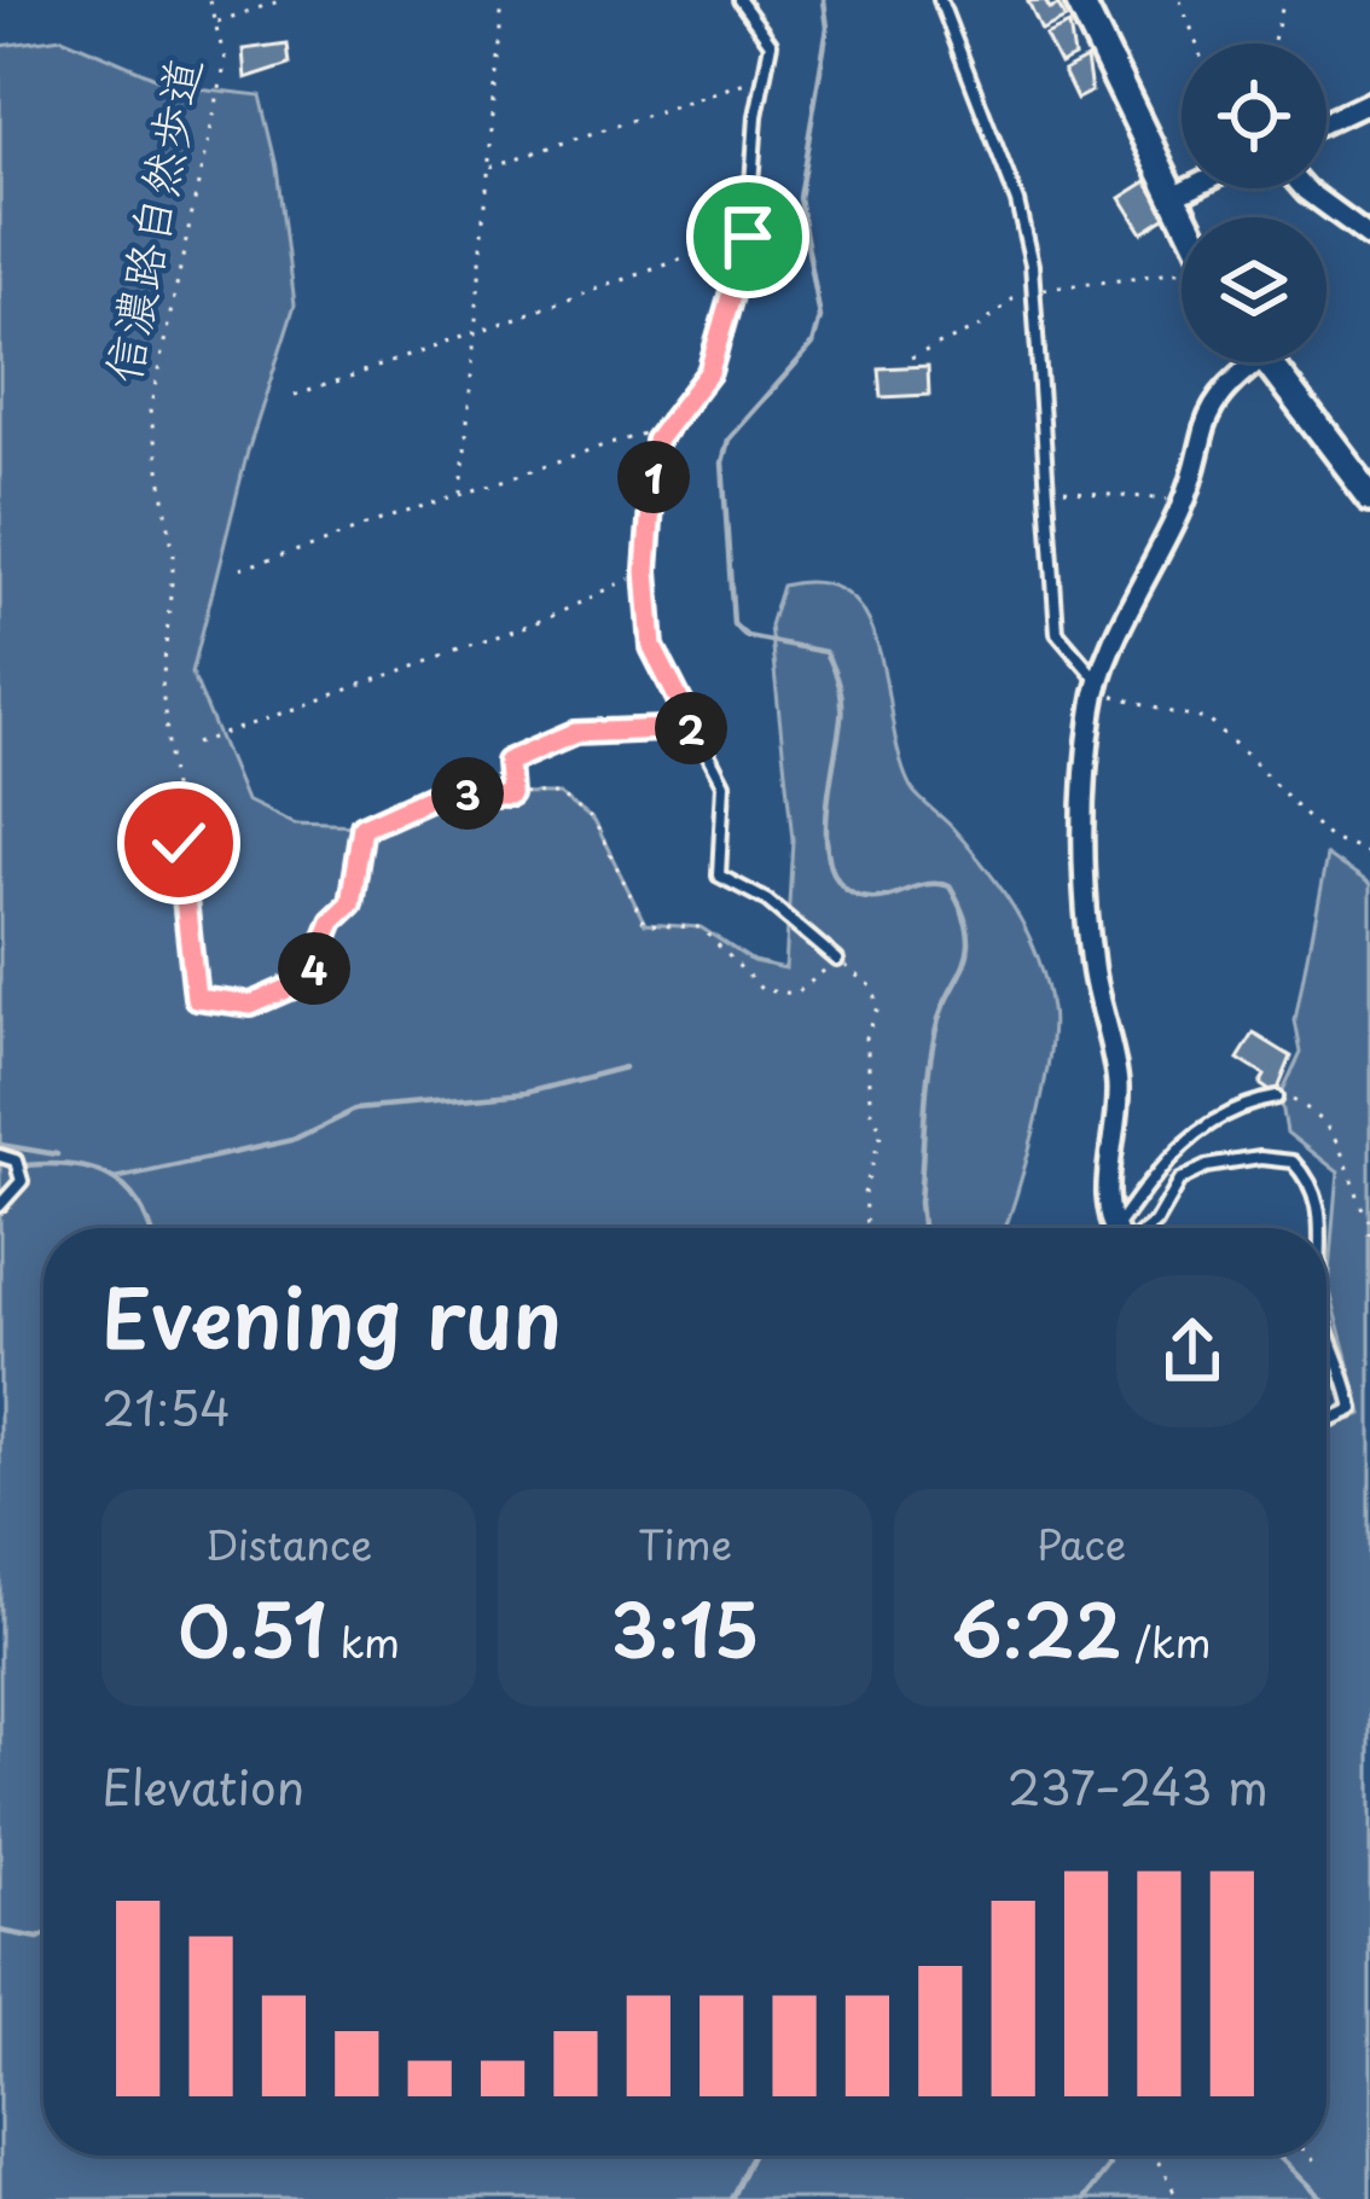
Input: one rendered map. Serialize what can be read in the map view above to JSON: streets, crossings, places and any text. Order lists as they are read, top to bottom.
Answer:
{
  "streets": {
    "path": ["信濃路自然歩道"]
  },
  "page": {
    "pins": [
      "1",
      "2",
      "3",
      "4"
    ],
    "heading": ["Evening run", "21:54"],
    "stats": [
      ["Distance", "0.51 km"],
      ["Time", "3:15"],
      ["Pace", "6:22 /km"]
    ],
    "chart": ["Elevation", "237–243 m"]
  }
}
